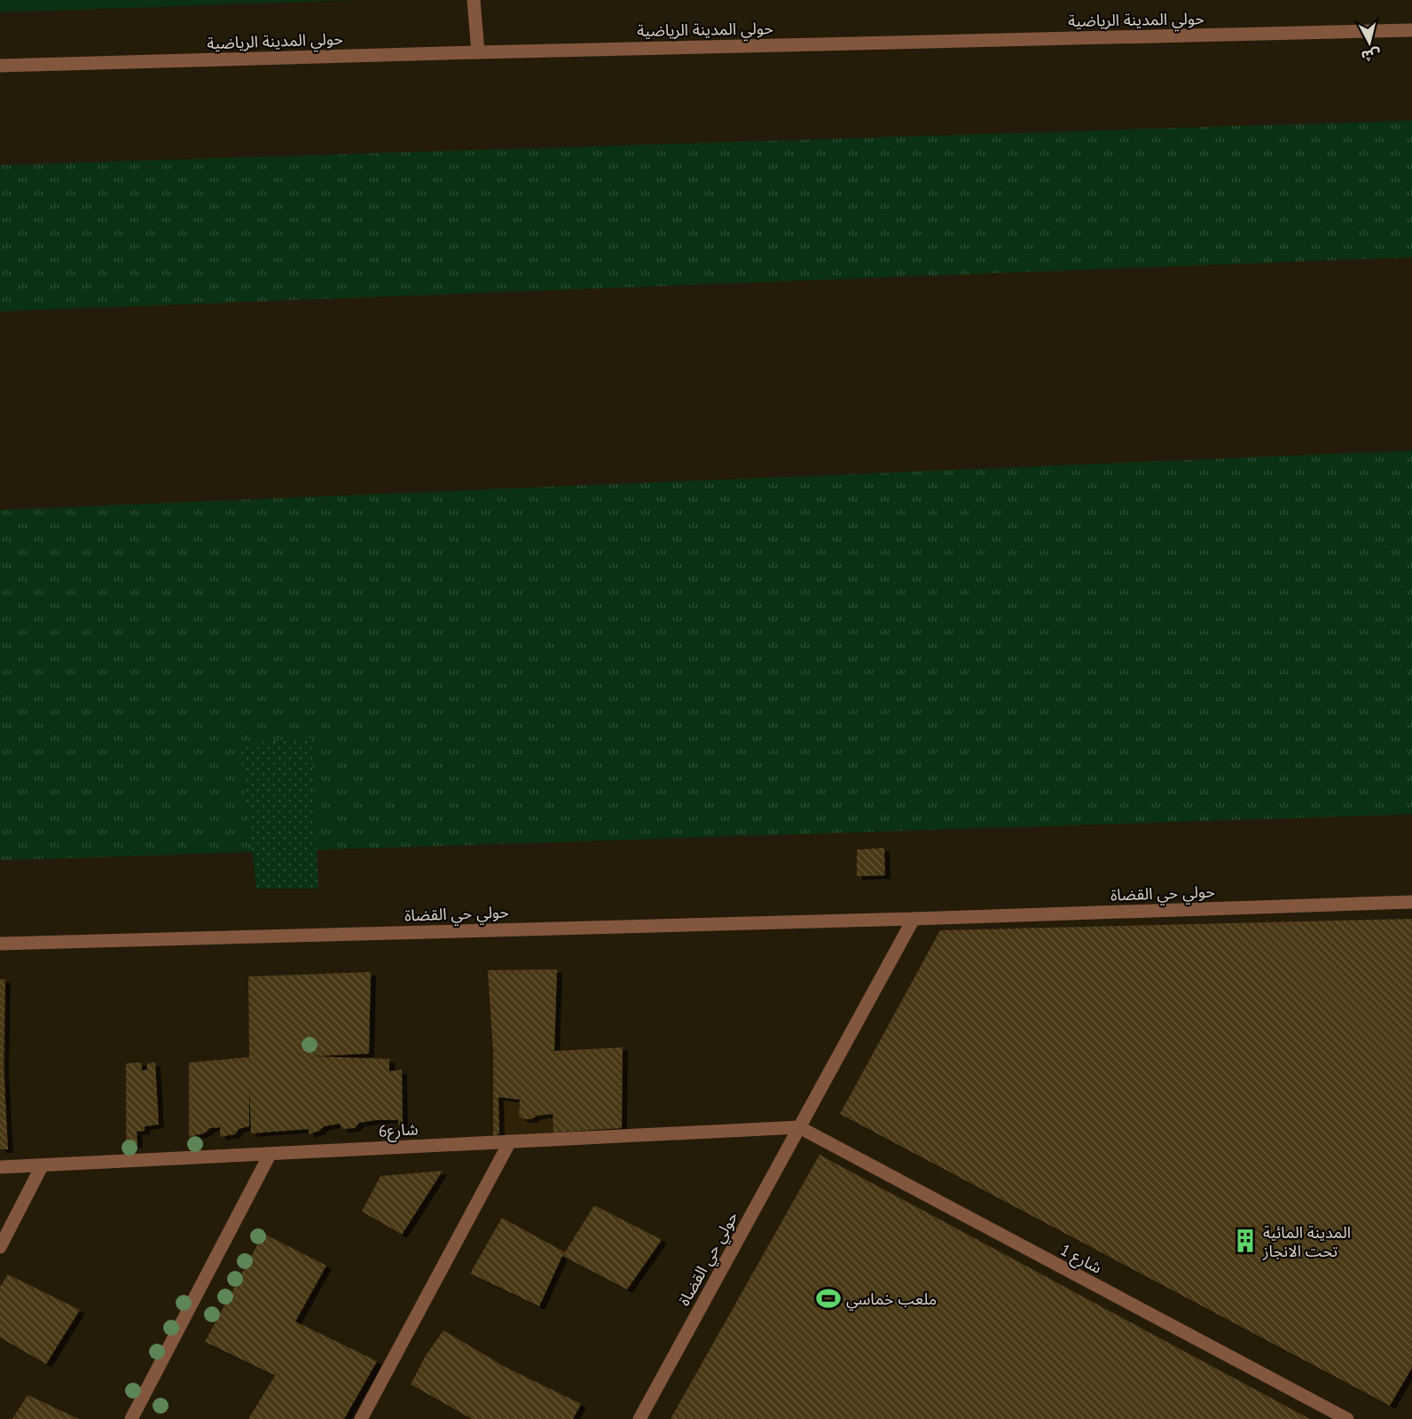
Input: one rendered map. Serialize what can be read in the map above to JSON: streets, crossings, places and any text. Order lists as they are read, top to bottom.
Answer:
{
  "streets": {
    "street": [
      "حولي المدينة الرياضية",
      "حولي حي القضاة",
      "شارع6",
      "شارع 1"
    ]
  },
  "crossings": [
    ["حولي حي القضاة", "شارع6"],
    ["حولي حي القضاة", "شارع 1"],
    ["شارع6", "شارع 1"]
  ],
  "places": {
    "building": ["المدينة المائية تحت الانجاز"],
    "sports": ["ملعب خماسي"]
  },
  "north": "bottom"
}
